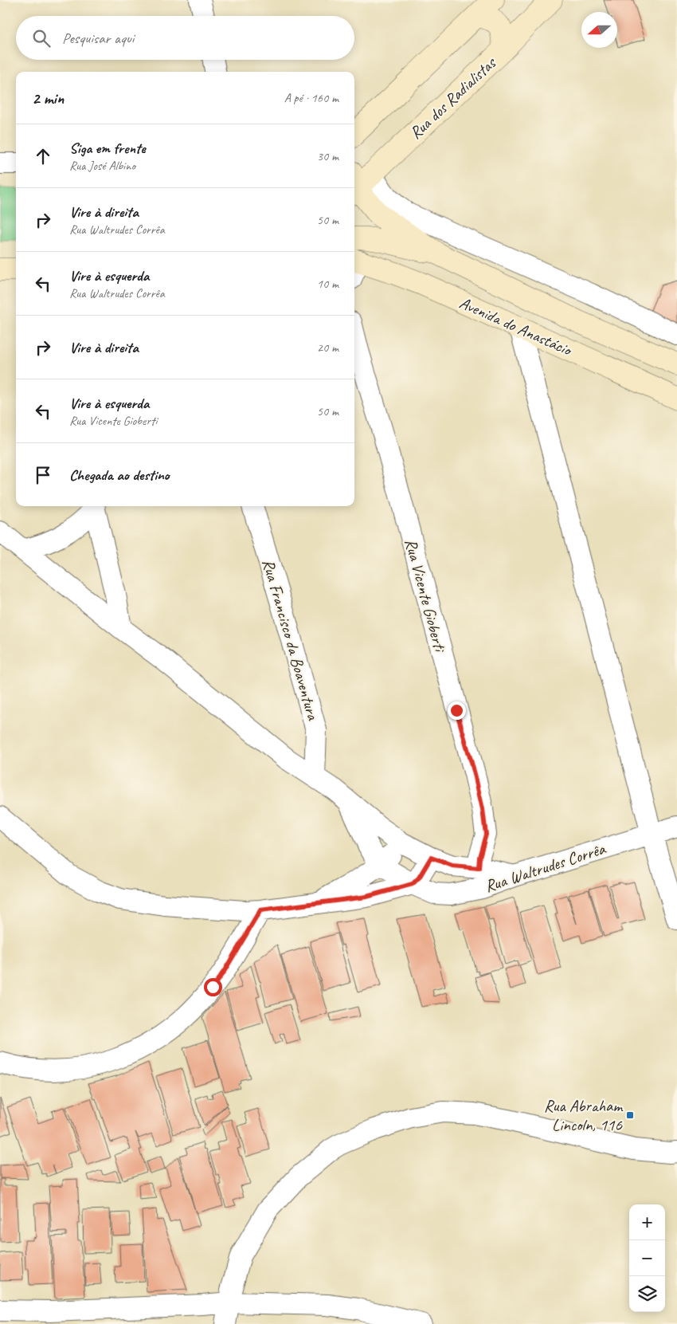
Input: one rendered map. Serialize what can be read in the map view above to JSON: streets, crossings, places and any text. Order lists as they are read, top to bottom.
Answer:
{
  "streets": {
    "main road": ["Rua dos Radialistas", "Avenida do Anastácio"],
    "street": ["Rua Vicente Gioberti", "Rua Francisco da Boaventura", "Rua Waltrudes Corrêa"]
  },
  "places": {
    "transit": ["Rua Abraham Lincoln, 116"]
  },
  "north": "left",
  "page": {
    "search": "Pesquisar aqui",
    "heading": ["2 min", "A pé · 160 m"],
    "list": [
      ["Siga em frente", "Rua José Albino", "30 m"],
      ["Vire à direita", "Rua Waltrudes Corrêa", "50 m"],
      ["Vire à esquerda", "Rua Waltrudes Corrêa", "10 m"],
      ["Vire à direita", "20 m"],
      ["Vire à esquerda", "Rua Vicente Gioberti", "50 m"],
      "Chegada ao destino"
    ],
    "map_buttons": ["+", "−"]
  }
}
